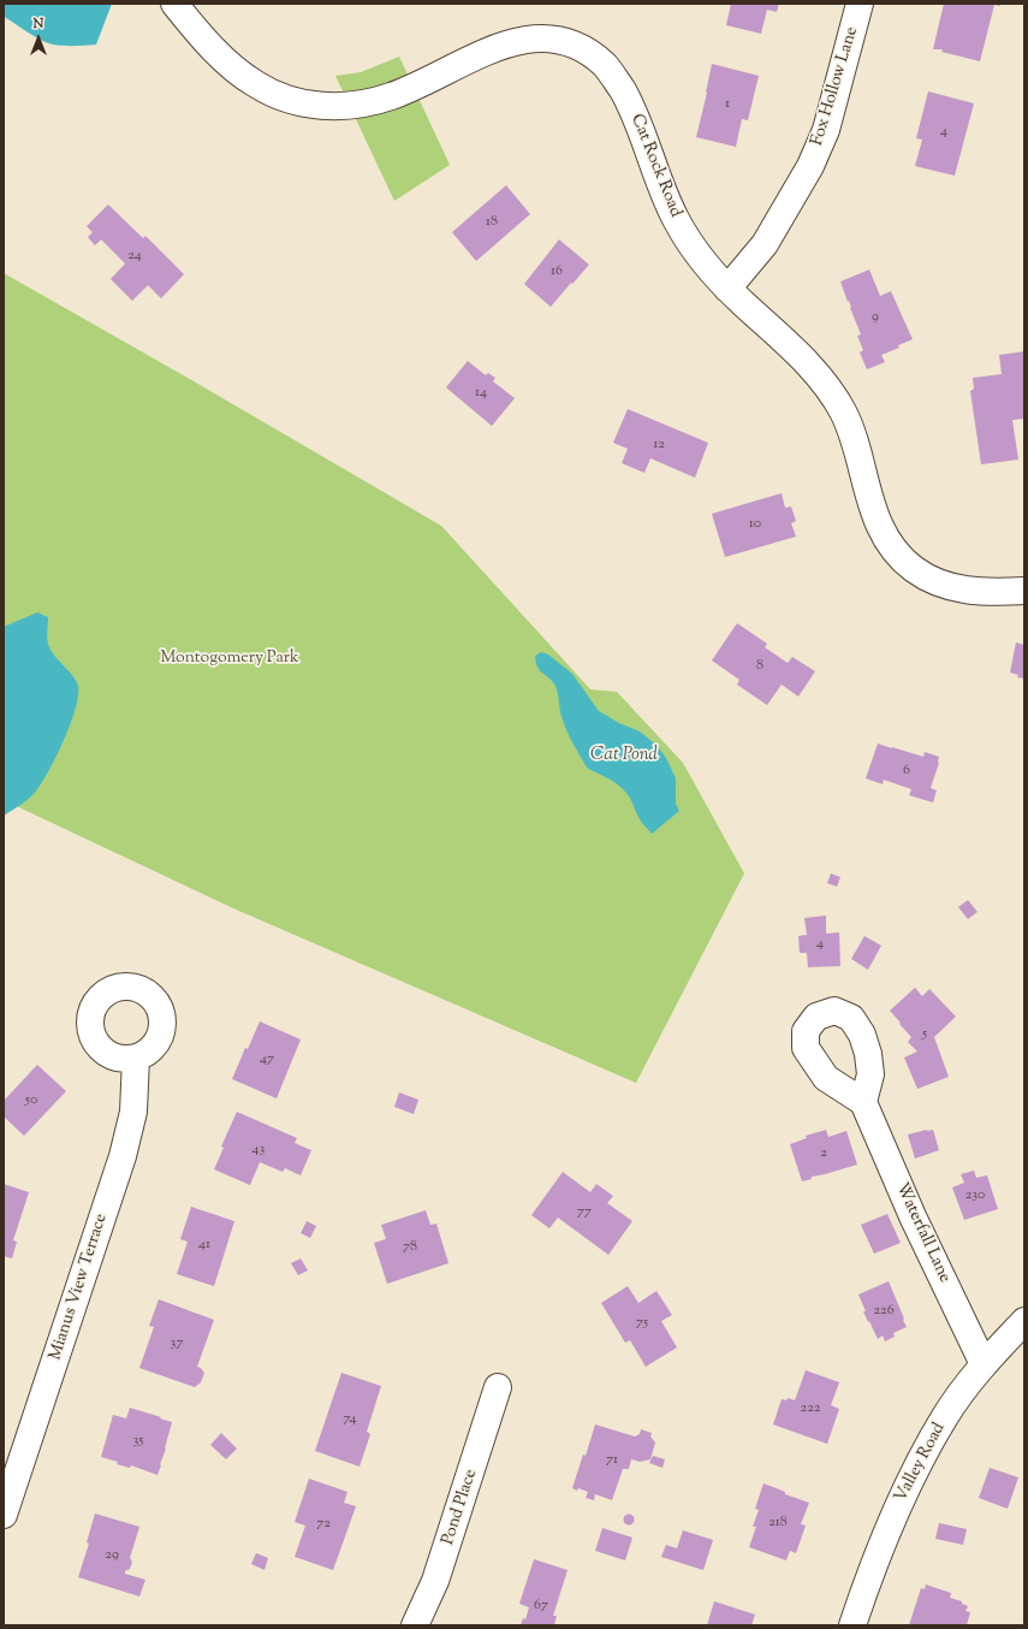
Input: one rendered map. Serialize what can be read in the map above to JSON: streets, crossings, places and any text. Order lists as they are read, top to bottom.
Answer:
{
  "streets": {
    "street": [
      "Fox Hollow Lane",
      "Cat Rock Road",
      "Waterfall Lane",
      "Mianus View Terrace",
      "Valley Road",
      "Pond Place"
    ]
  },
  "crossings": [
    ["Fox Hollow Lane", "Cat Rock Road"],
    ["Waterfall Lane", "Valley Road"]
  ],
  "water": ["Cat Pond"],
  "parks": ["Montogomery Park"],
  "house_numbers": [
    "1",
    "4",
    "18",
    "24",
    "16",
    "9",
    "14",
    "12",
    "10",
    "8",
    "6",
    "4",
    "5",
    "47",
    "50",
    "43",
    "2",
    "230",
    "77",
    "41",
    "78",
    "226",
    "75",
    "37",
    "222",
    "74",
    "35",
    "71",
    "218",
    "72",
    "29",
    "67"
  ],
  "north": "top"
}
